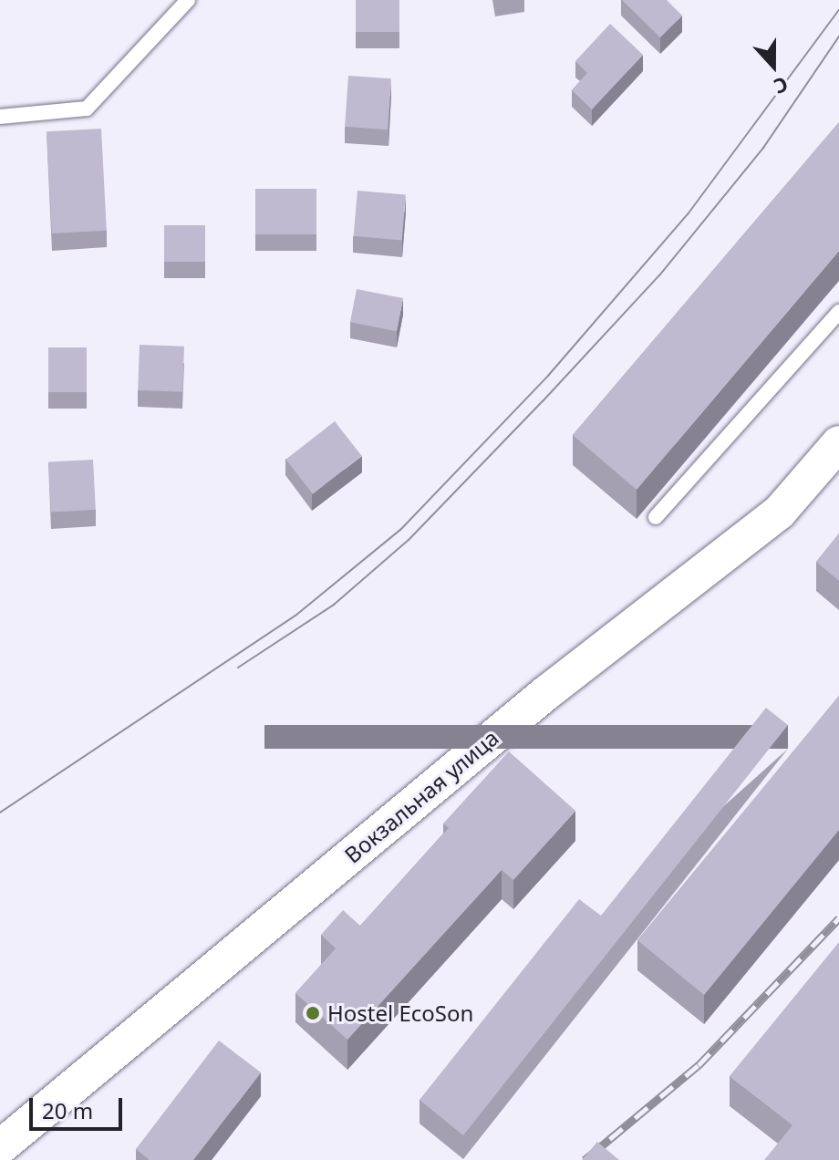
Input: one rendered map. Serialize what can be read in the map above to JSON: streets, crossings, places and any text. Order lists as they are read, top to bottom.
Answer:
{
  "streets": {
    "street": ["Вокзальная улица"]
  },
  "places": ["Hostel EcoSon"],
  "scale_bar": "20 m",
  "north": "bottom"
}
